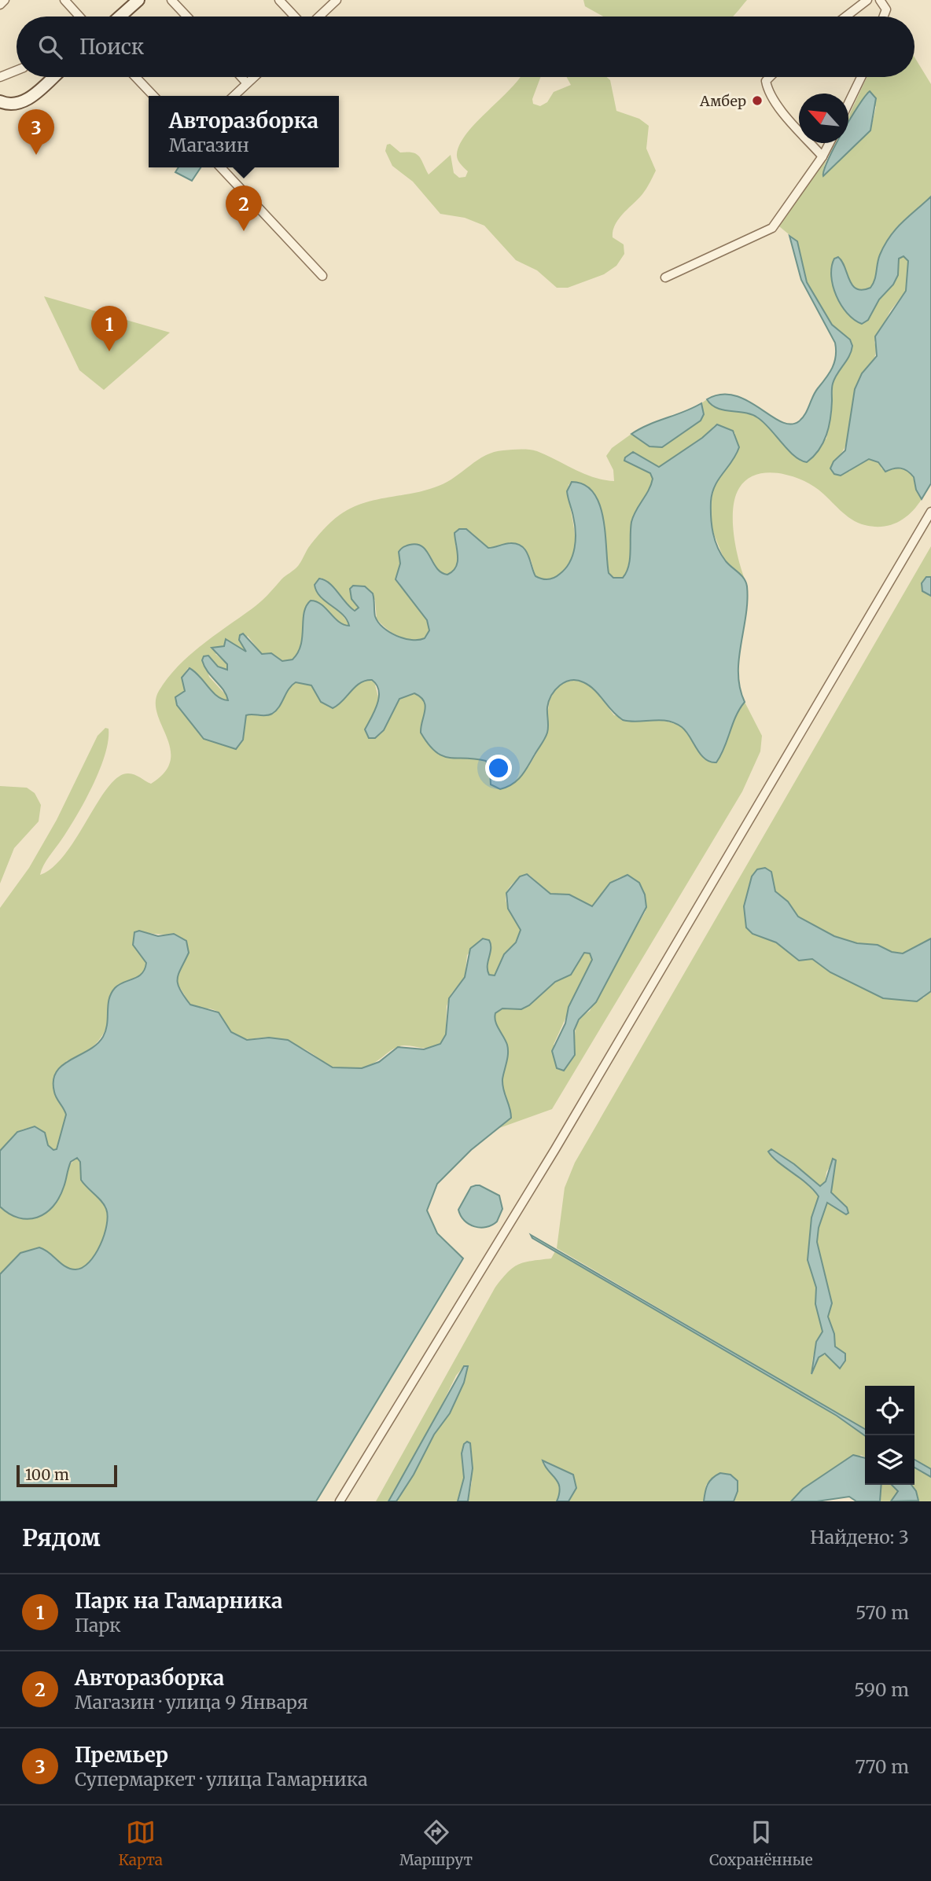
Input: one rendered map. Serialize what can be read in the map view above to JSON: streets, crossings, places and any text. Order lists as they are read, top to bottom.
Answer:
{
  "places": ["Амбер"],
  "scale_bar": "100 m",
  "north": "top left",
  "page": {
    "search": "Поиск",
    "popup": ["Авторазборка", "Магазин"],
    "pins": ["3", "2", "1"],
    "scale": "100 m",
    "heading": ["Рядом", "Найдено: 3"],
    "list": [
      {
        "mark": "1",
        "name": "Парк на Гамарника",
        "note": "Парк",
        "value": "570 m"
      },
      {
        "mark": "2",
        "name": "Авторазборка",
        "note": "Магазин · улица 9 Января",
        "value": "590 m"
      },
      {
        "mark": "3",
        "name": "Премьер",
        "note": "Супермаркет · улица Гамарника",
        "value": "770 m"
      }
    ],
    "nav": ["Карта", "Маршрут", "Сохранённые"]
  }
}
